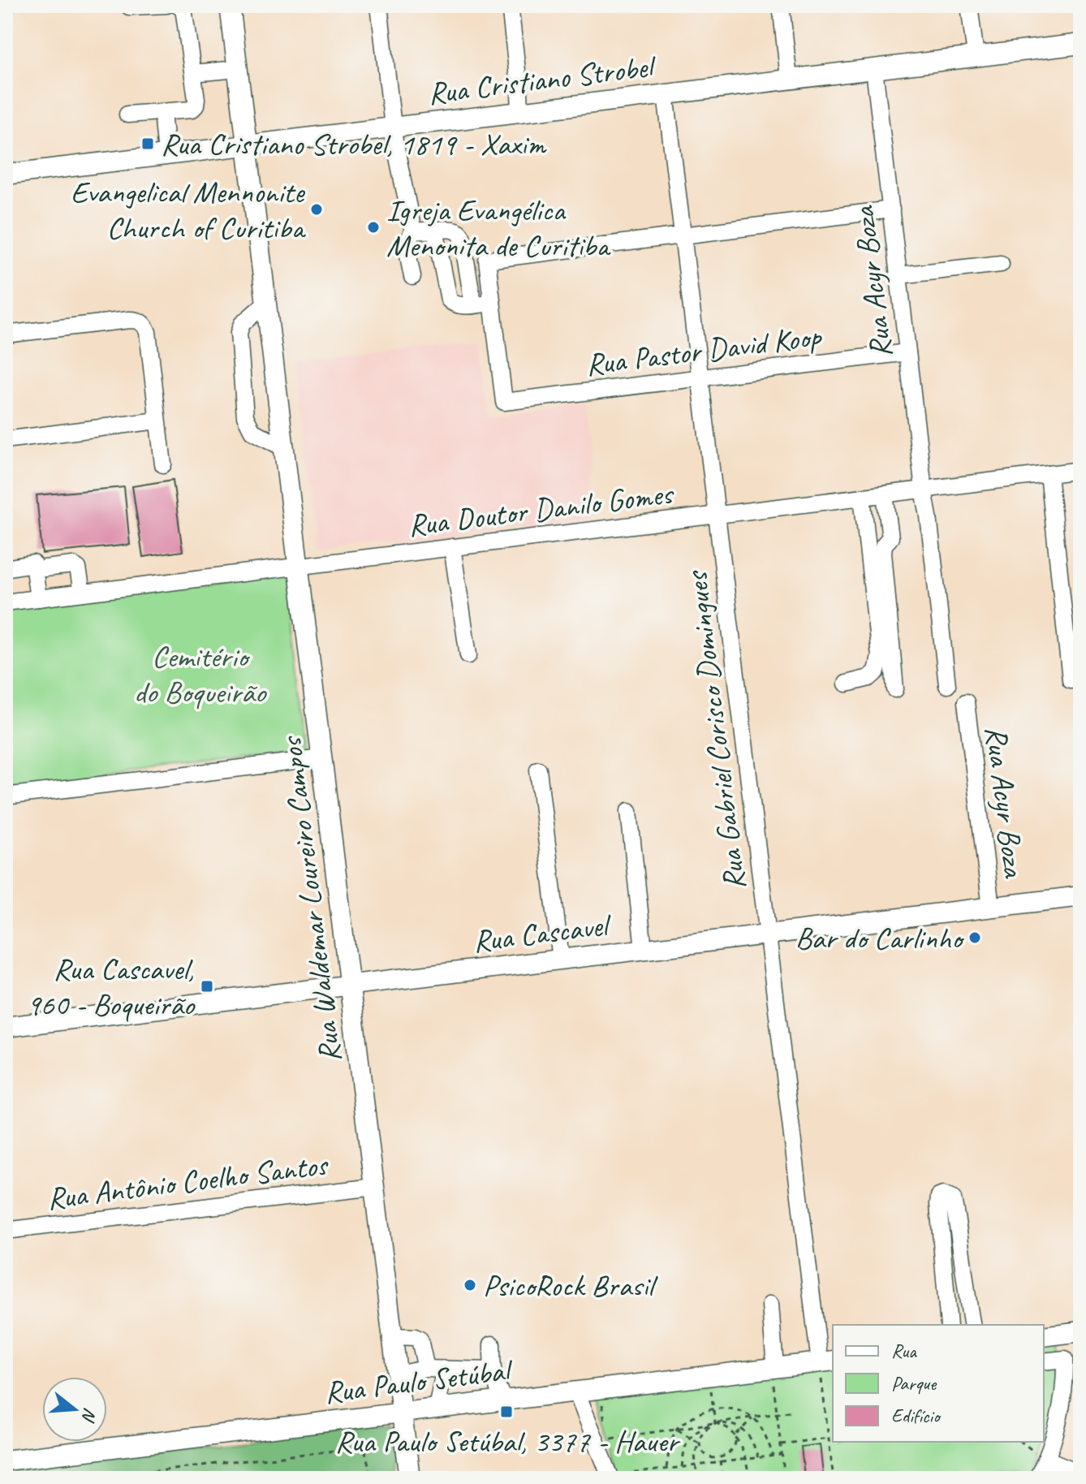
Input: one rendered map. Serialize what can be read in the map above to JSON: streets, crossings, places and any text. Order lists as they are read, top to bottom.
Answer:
{
  "streets": {
    "main road": [
      "Rua Cristiano Strobel",
      "Rua Waldemar Loureiro Campos",
      "Rua Cascavel",
      "Rua Paulo Setúbal"
    ],
    "street": [
      "Rua Acyr Boza",
      "Rua Pastor David Koop",
      "Rua Doutor Danilo Gomes",
      "Rua Gabriel Corisco Domingues",
      "Rua Antônio Coelho Santos"
    ]
  },
  "crossings": [
    ["Rua Cristiano Strobel", "Rua Acyr Boza"],
    ["Rua Cristiano Strobel", "Rua Gabriel Corisco Domingues"],
    ["Rua Cristiano Strobel", "Rua Waldemar Loureiro Campos"],
    ["Rua Acyr Boza", "Rua Pastor David Koop"],
    ["Rua Acyr Boza", "Rua Doutor Danilo Gomes"],
    ["Rua Acyr Boza", "Rua Cascavel"],
    ["Rua Pastor David Koop", "Rua Gabriel Corisco Domingues"],
    ["Rua Doutor Danilo Gomes", "Rua Gabriel Corisco Domingues"],
    ["Rua Doutor Danilo Gomes", "Rua Waldemar Loureiro Campos"],
    ["Rua Gabriel Corisco Domingues", "Rua Cascavel"],
    ["Rua Gabriel Corisco Domingues", "Rua Paulo Setúbal"],
    ["Rua Waldemar Loureiro Campos", "Rua Cascavel"],
    ["Rua Waldemar Loureiro Campos", "Rua Antônio Coelho Santos"],
    ["Rua Waldemar Loureiro Campos", "Rua Paulo Setúbal"]
  ],
  "parks": ["Cemitério do Boqueirão"],
  "places": {
    "transit": ["Rua Cristiano Strobel, 1819 - Xaxim", "Rua Cascavel, 960 - Boqueirão", "Rua Paulo Setúbal, 3377 - Hauer"],
    "other": [
      "Evangelical Mennonite Church of Curitiba",
      "Igreja Evangélica Menonita de Curitiba",
      "Bar do Carlinho",
      "PsicoRock Brasil"
    ]
  },
  "legend": ["Rua", "Parque", "Edifício"],
  "north": "right"
}
